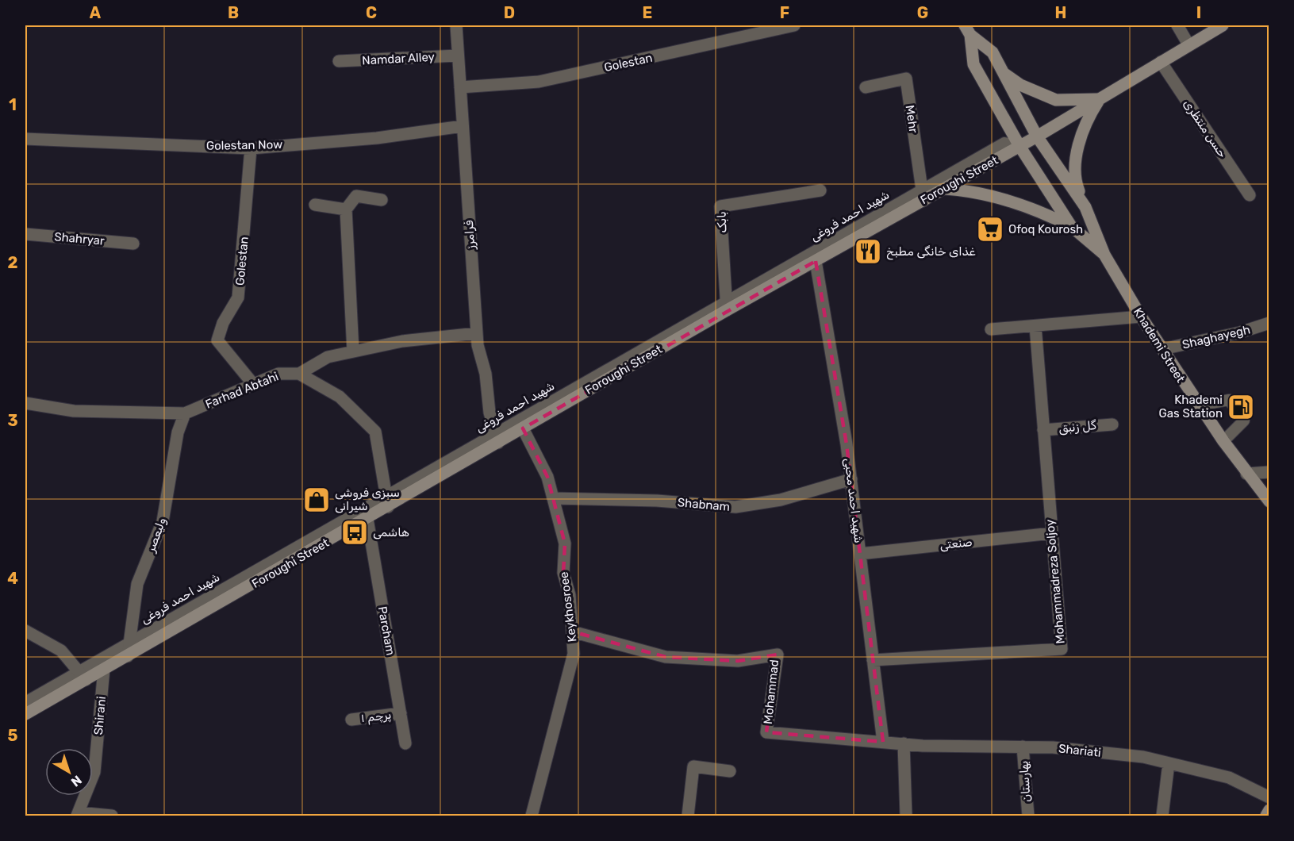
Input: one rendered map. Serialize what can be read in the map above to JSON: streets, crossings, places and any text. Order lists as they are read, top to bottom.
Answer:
{
  "streets": {
    "main road": ["Foroughi Street", "Khademi Street"],
    "street": [
      "Namdar Alley",
      "Golestan",
      "Mehr",
      "حسن منتظری",
      "Golestan Now",
      "بابک",
      "فرامرز",
      "Shahryar",
      "Shaghayegh",
      "Farhad Abtahi",
      "گل زنبق",
      "شهید احمد محبی",
      "Shabnam",
      "ولیعصر",
      "صنعتی",
      "Mohammadreza Soljoy",
      "Keykhosroee",
      "Parcham",
      "Mohammad",
      "Shirani",
      "پرچم ۱",
      "Shariati",
      "بهارستان"
    ],
    "lane": ["شهید احمد فروغی"]
  },
  "crossings": [
    ["Namdar Alley", "فرامرز"],
    ["Golestan", "Golestan Now"],
    ["Golestan", "فرامرز"],
    ["Golestan", "Farhad Abtahi"],
    ["Mehr", "Foroughi Street"],
    ["حسن منتظری", "Foroughi Street"],
    ["Golestan Now", "فرامرز"],
    ["Foroughi Street", "شهید احمد فروغی"],
    ["Foroughi Street", "بابک"],
    ["Foroughi Street", "فرامرز"],
    ["Foroughi Street", "Khademi Street"],
    ["Foroughi Street", "شهید احمد محبی"],
    ["Foroughi Street", "ولیعصر"],
    ["Foroughi Street", "Keykhosroee"],
    ["Foroughi Street", "Parcham"],
    ["Foroughi Street", "Shirani"],
    ["شهید احمد فروغی", "Khademi Street"],
    ["Shaghayegh", "Khademi Street"],
    ["Farhad Abtahi", "ولیعصر"],
    ["گل زنبق", "Mohammadreza Soljoy"],
    ["شهید احمد محبی", "Shabnam"],
    ["شهید احمد محبی", "صنعتی"],
    ["شهید احمد محبی", "Mohammadreza Soljoy"],
    ["شهید احمد محبی", "Mohammad"],
    ["شهید احمد محبی", "Shariati"],
    ["Shabnam", "Keykhosroee"],
    ["صنعتی", "Mohammadreza Soljoy"],
    ["Keykhosroee", "Mohammad"],
    ["Parcham", "پرچم ۱"],
    ["Mohammad", "Shariati"],
    ["Shariati", "بهارستان"]
  ],
  "places": {
    "supermarket": ["Ofoq Kourosh"],
    "restaurant": ["غذای خانگی مطبخ"],
    "fuel station": ["Khademi Gas Station"],
    "shop": ["سبزی فروشی شیرانی"],
    "bus stop": ["هاشمی"]
  },
  "north": "bottom right",
  "grid": {
    "columns": [
      "A",
      "B",
      "C",
      "D",
      "E",
      "F",
      "G",
      "H",
      "I"
    ],
    "rows": [
      "1",
      "2",
      "3",
      "4",
      "5"
    ]
  }
}
